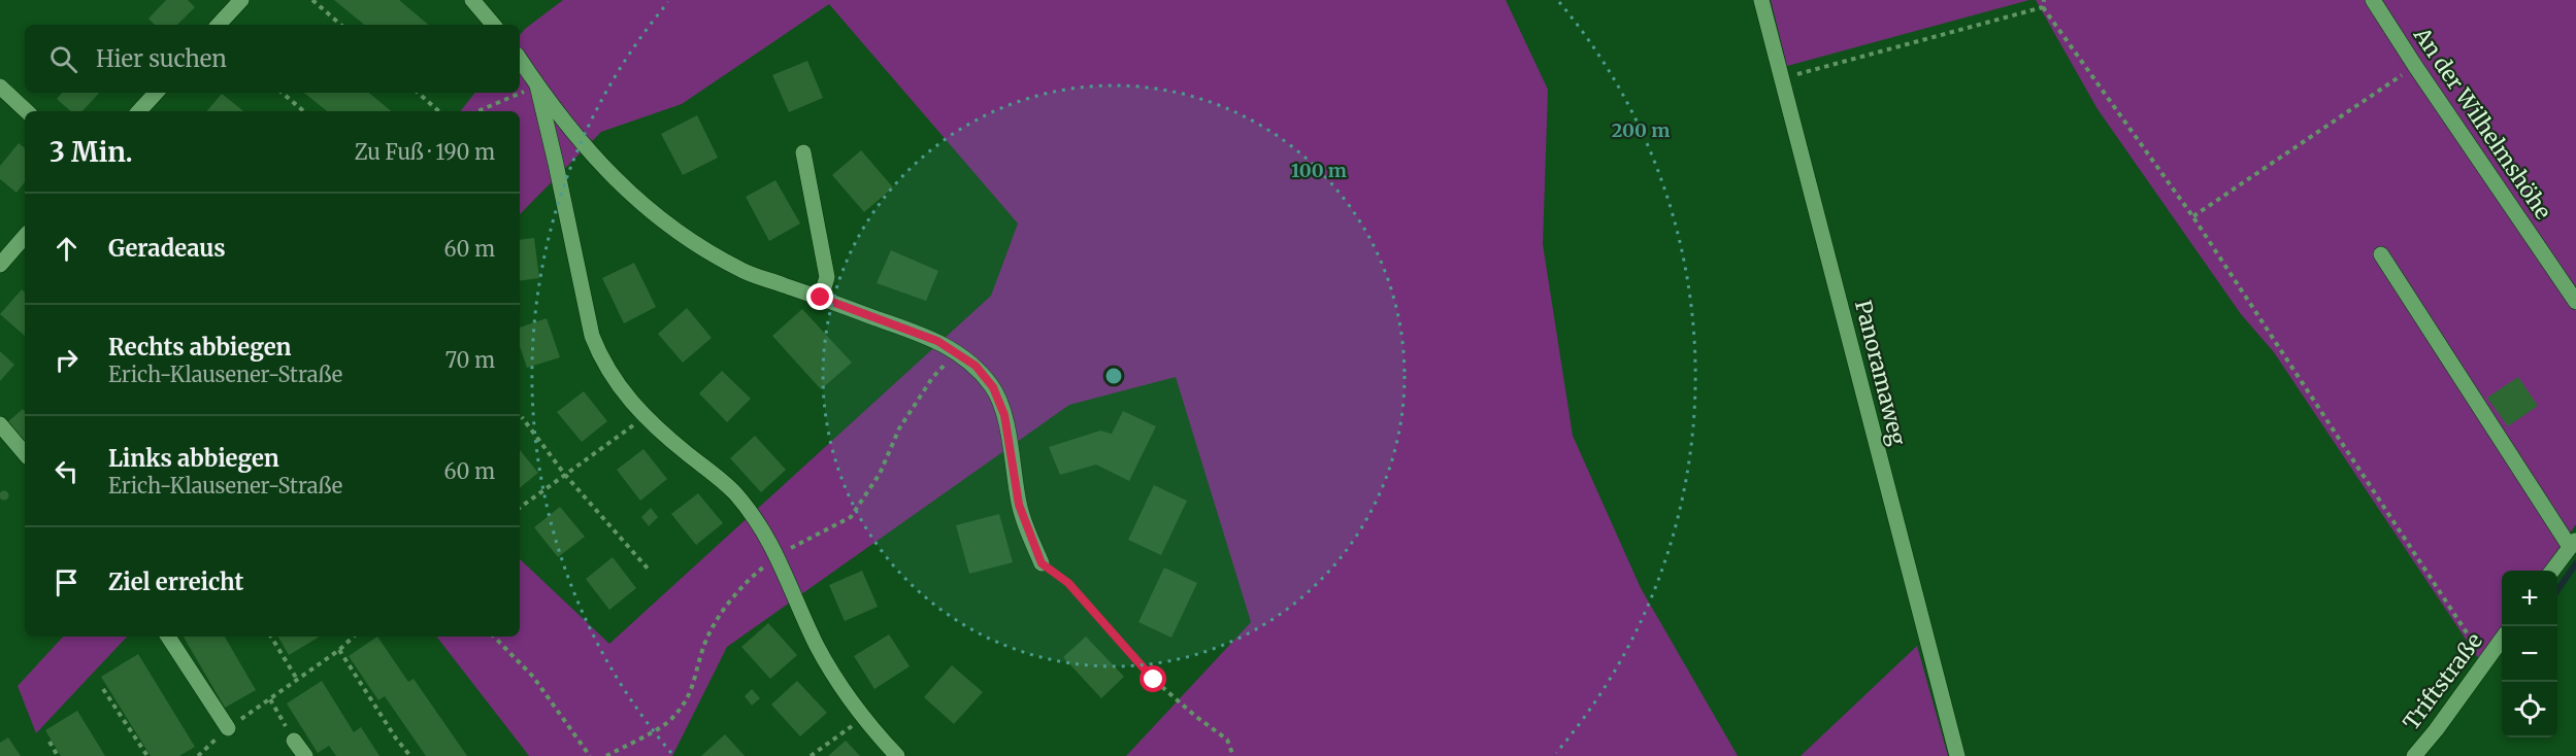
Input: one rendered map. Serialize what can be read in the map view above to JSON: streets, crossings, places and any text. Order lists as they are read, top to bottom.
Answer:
{
  "streets": {
    "street": ["An der Wilhelmshöhe", "Panoramaweg", "Triftstraße"]
  },
  "page": {
    "search": "Hier suchen",
    "heading": ["3 Min.", "Zu Fuß · 190 m"],
    "list": [
      ["Geradeaus", "60 m"],
      ["Rechts abbiegen", "Erich-Klausener-Straße", "70 m"],
      ["Links abbiegen", "Erich-Klausener-Straße", "60 m"],
      "Ziel erreicht"
    ],
    "map_buttons": ["+", "−"]
  },
  "rings": ["200 m", "100 m"]
}
